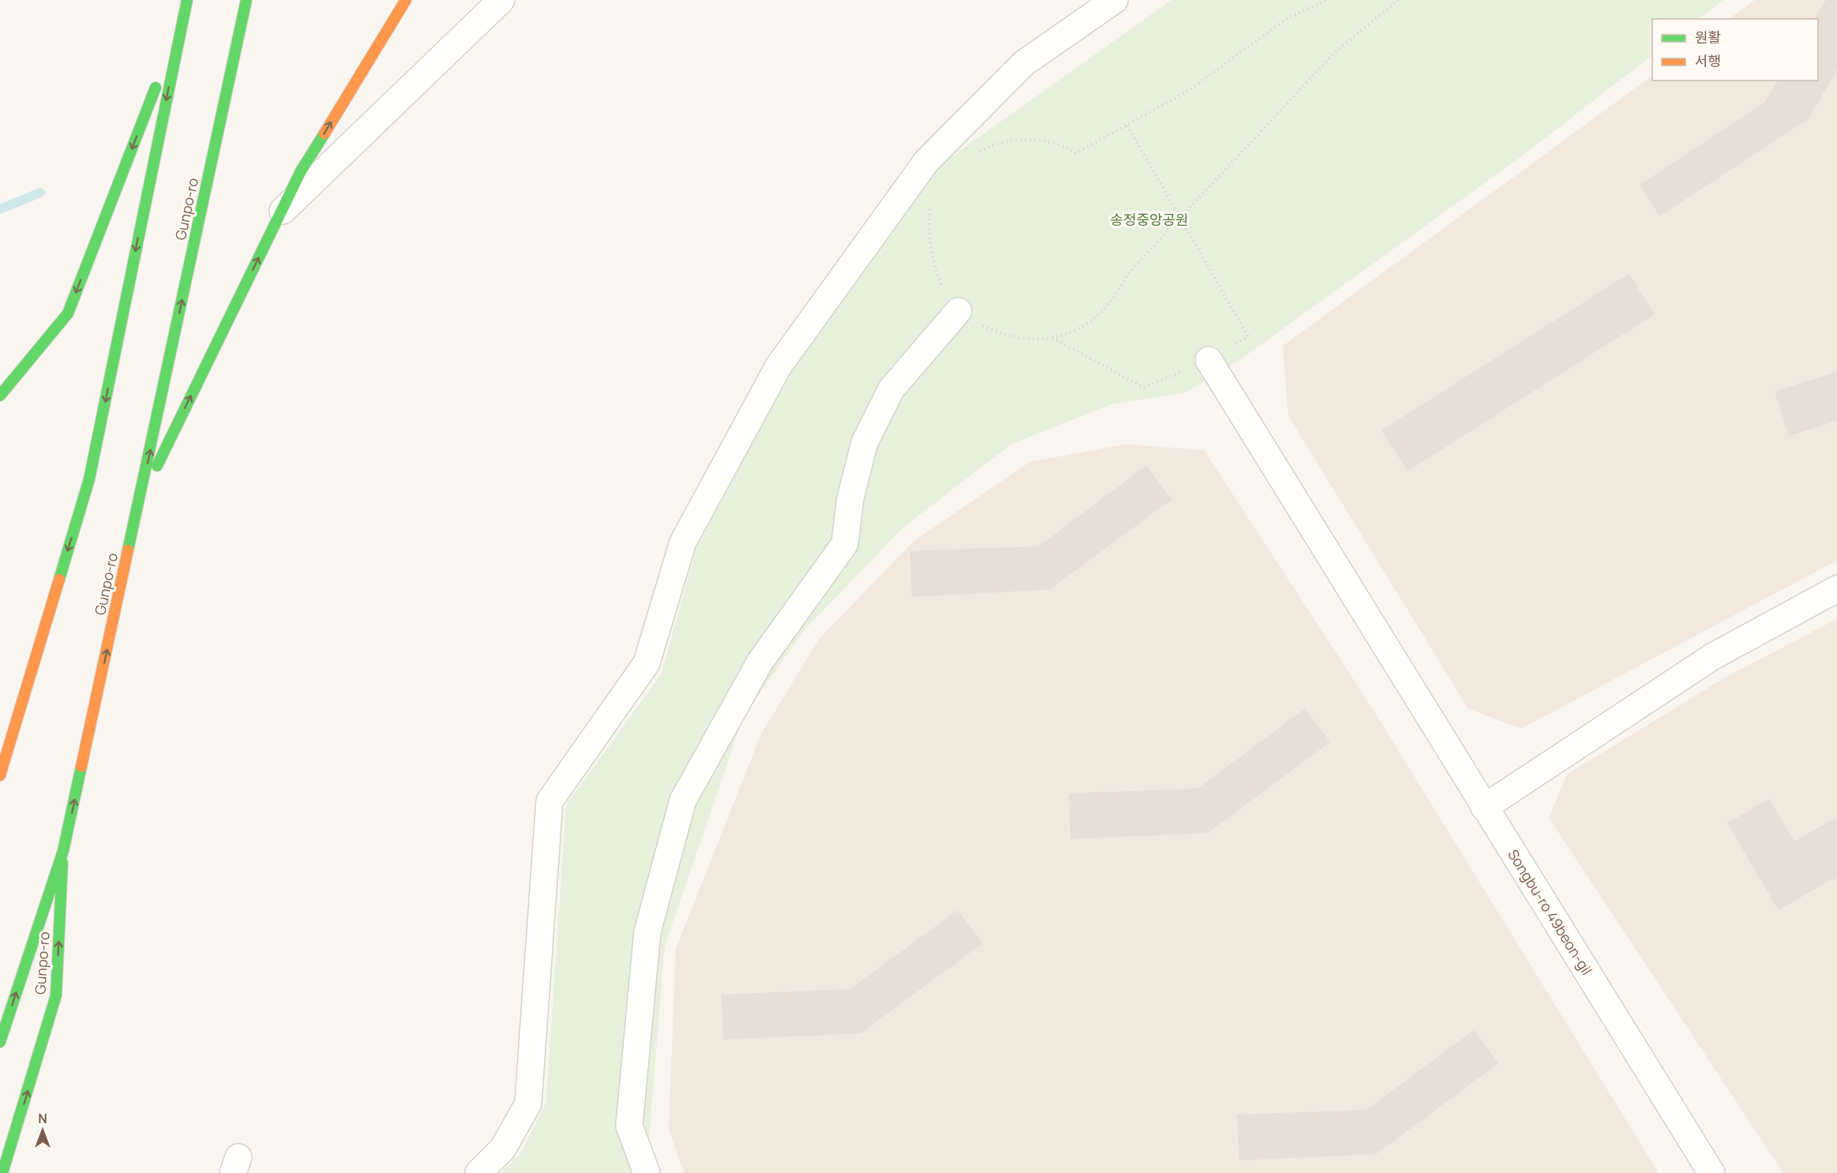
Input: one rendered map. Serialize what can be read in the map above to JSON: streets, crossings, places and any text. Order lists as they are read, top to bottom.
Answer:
{
  "streets": {
    "main road": ["Gunpo-ro"],
    "street": ["Songbu-ro 49beon-gil"]
  },
  "parks": ["송정중앙공원"],
  "legend": ["원활", "서행"],
  "north": "top"
}
